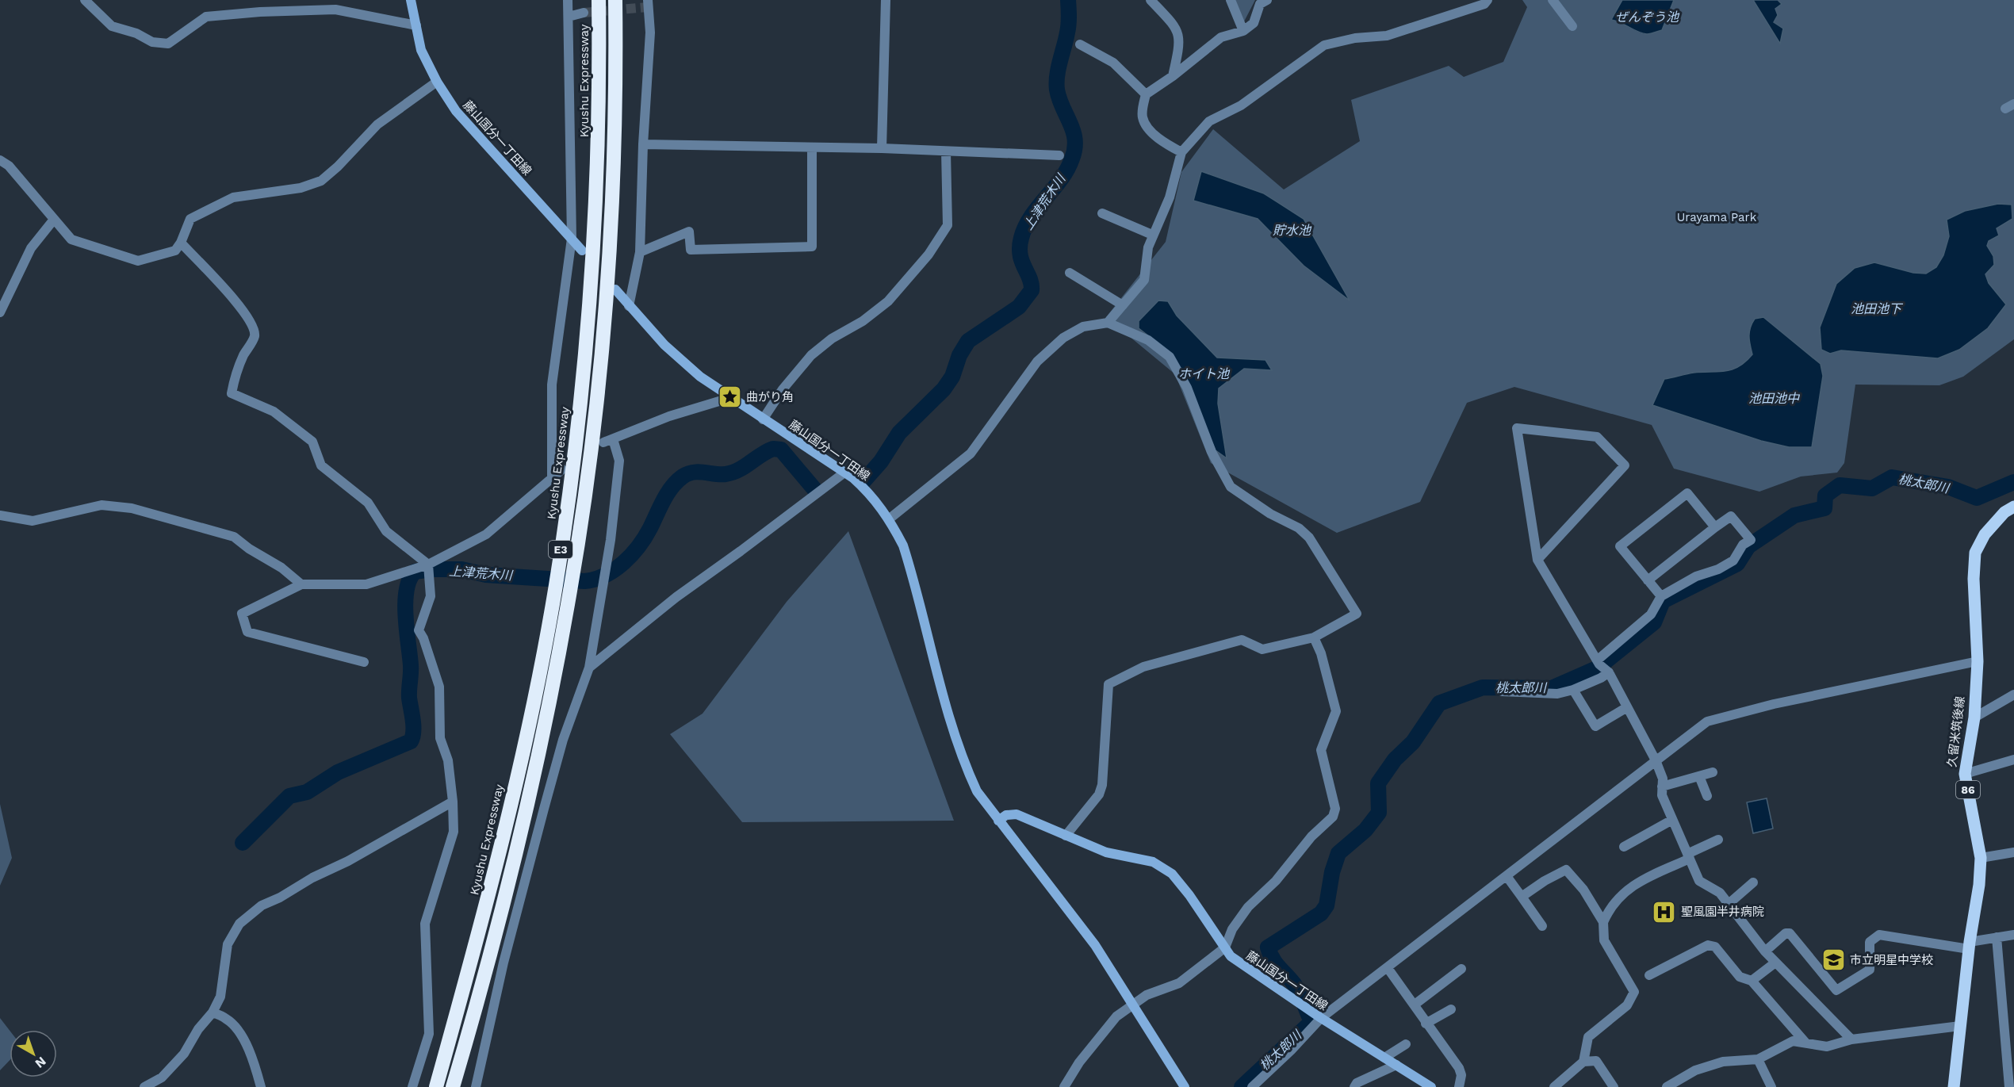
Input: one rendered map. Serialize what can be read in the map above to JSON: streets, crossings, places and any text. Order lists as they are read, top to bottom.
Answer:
{
  "streets": {
    "highway": ["Kyushu Expressway", "E3"],
    "main road": ["藤山国分一丁田線", "久留米筑後線", "86"]
  },
  "water": [
    "ぜんぞう池",
    "上津荒木川",
    "貯水池",
    "池田池下",
    "ホイト池",
    "池田池中",
    "桃太郎川"
  ],
  "parks": ["Urayama Park"],
  "places": {
    "place": ["曲がり角"],
    "hospital": ["聖風園半井病院"],
    "school or university": ["市立明星中学校"]
  },
  "north": "bottom right"
}
